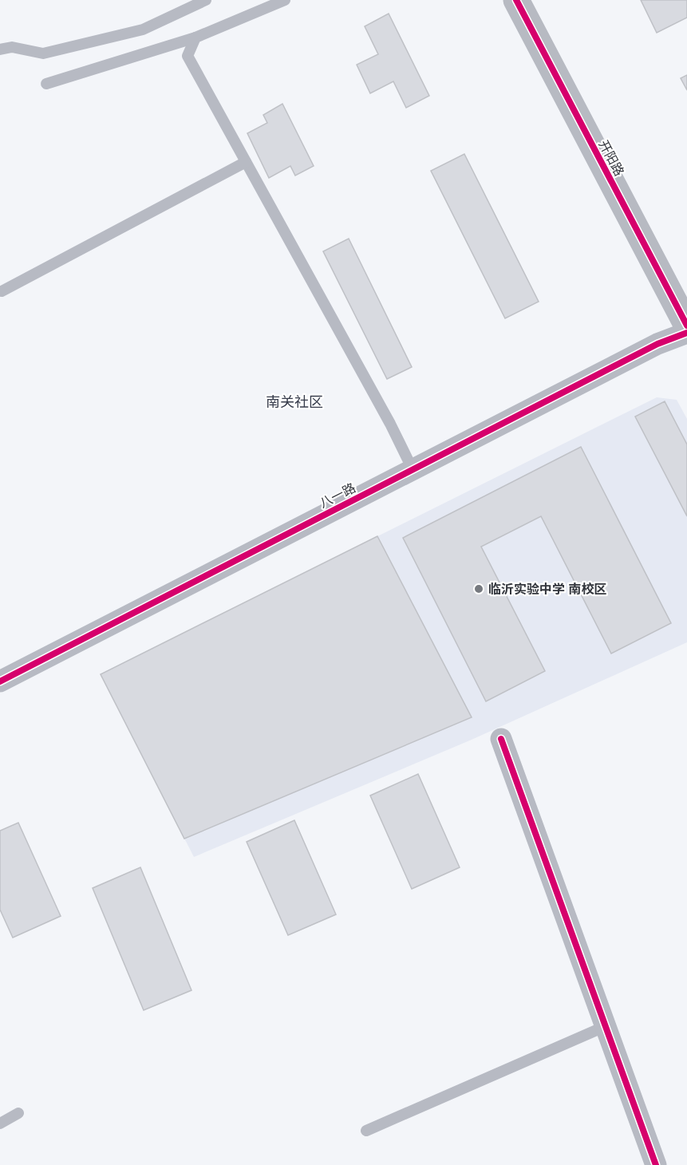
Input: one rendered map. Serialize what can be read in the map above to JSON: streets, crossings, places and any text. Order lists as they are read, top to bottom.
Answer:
{
  "streets": {
    "street": ["开阳路", "八一路"]
  },
  "districts": ["南关社区"],
  "places": ["临沂实验中学 南校区"]
}
